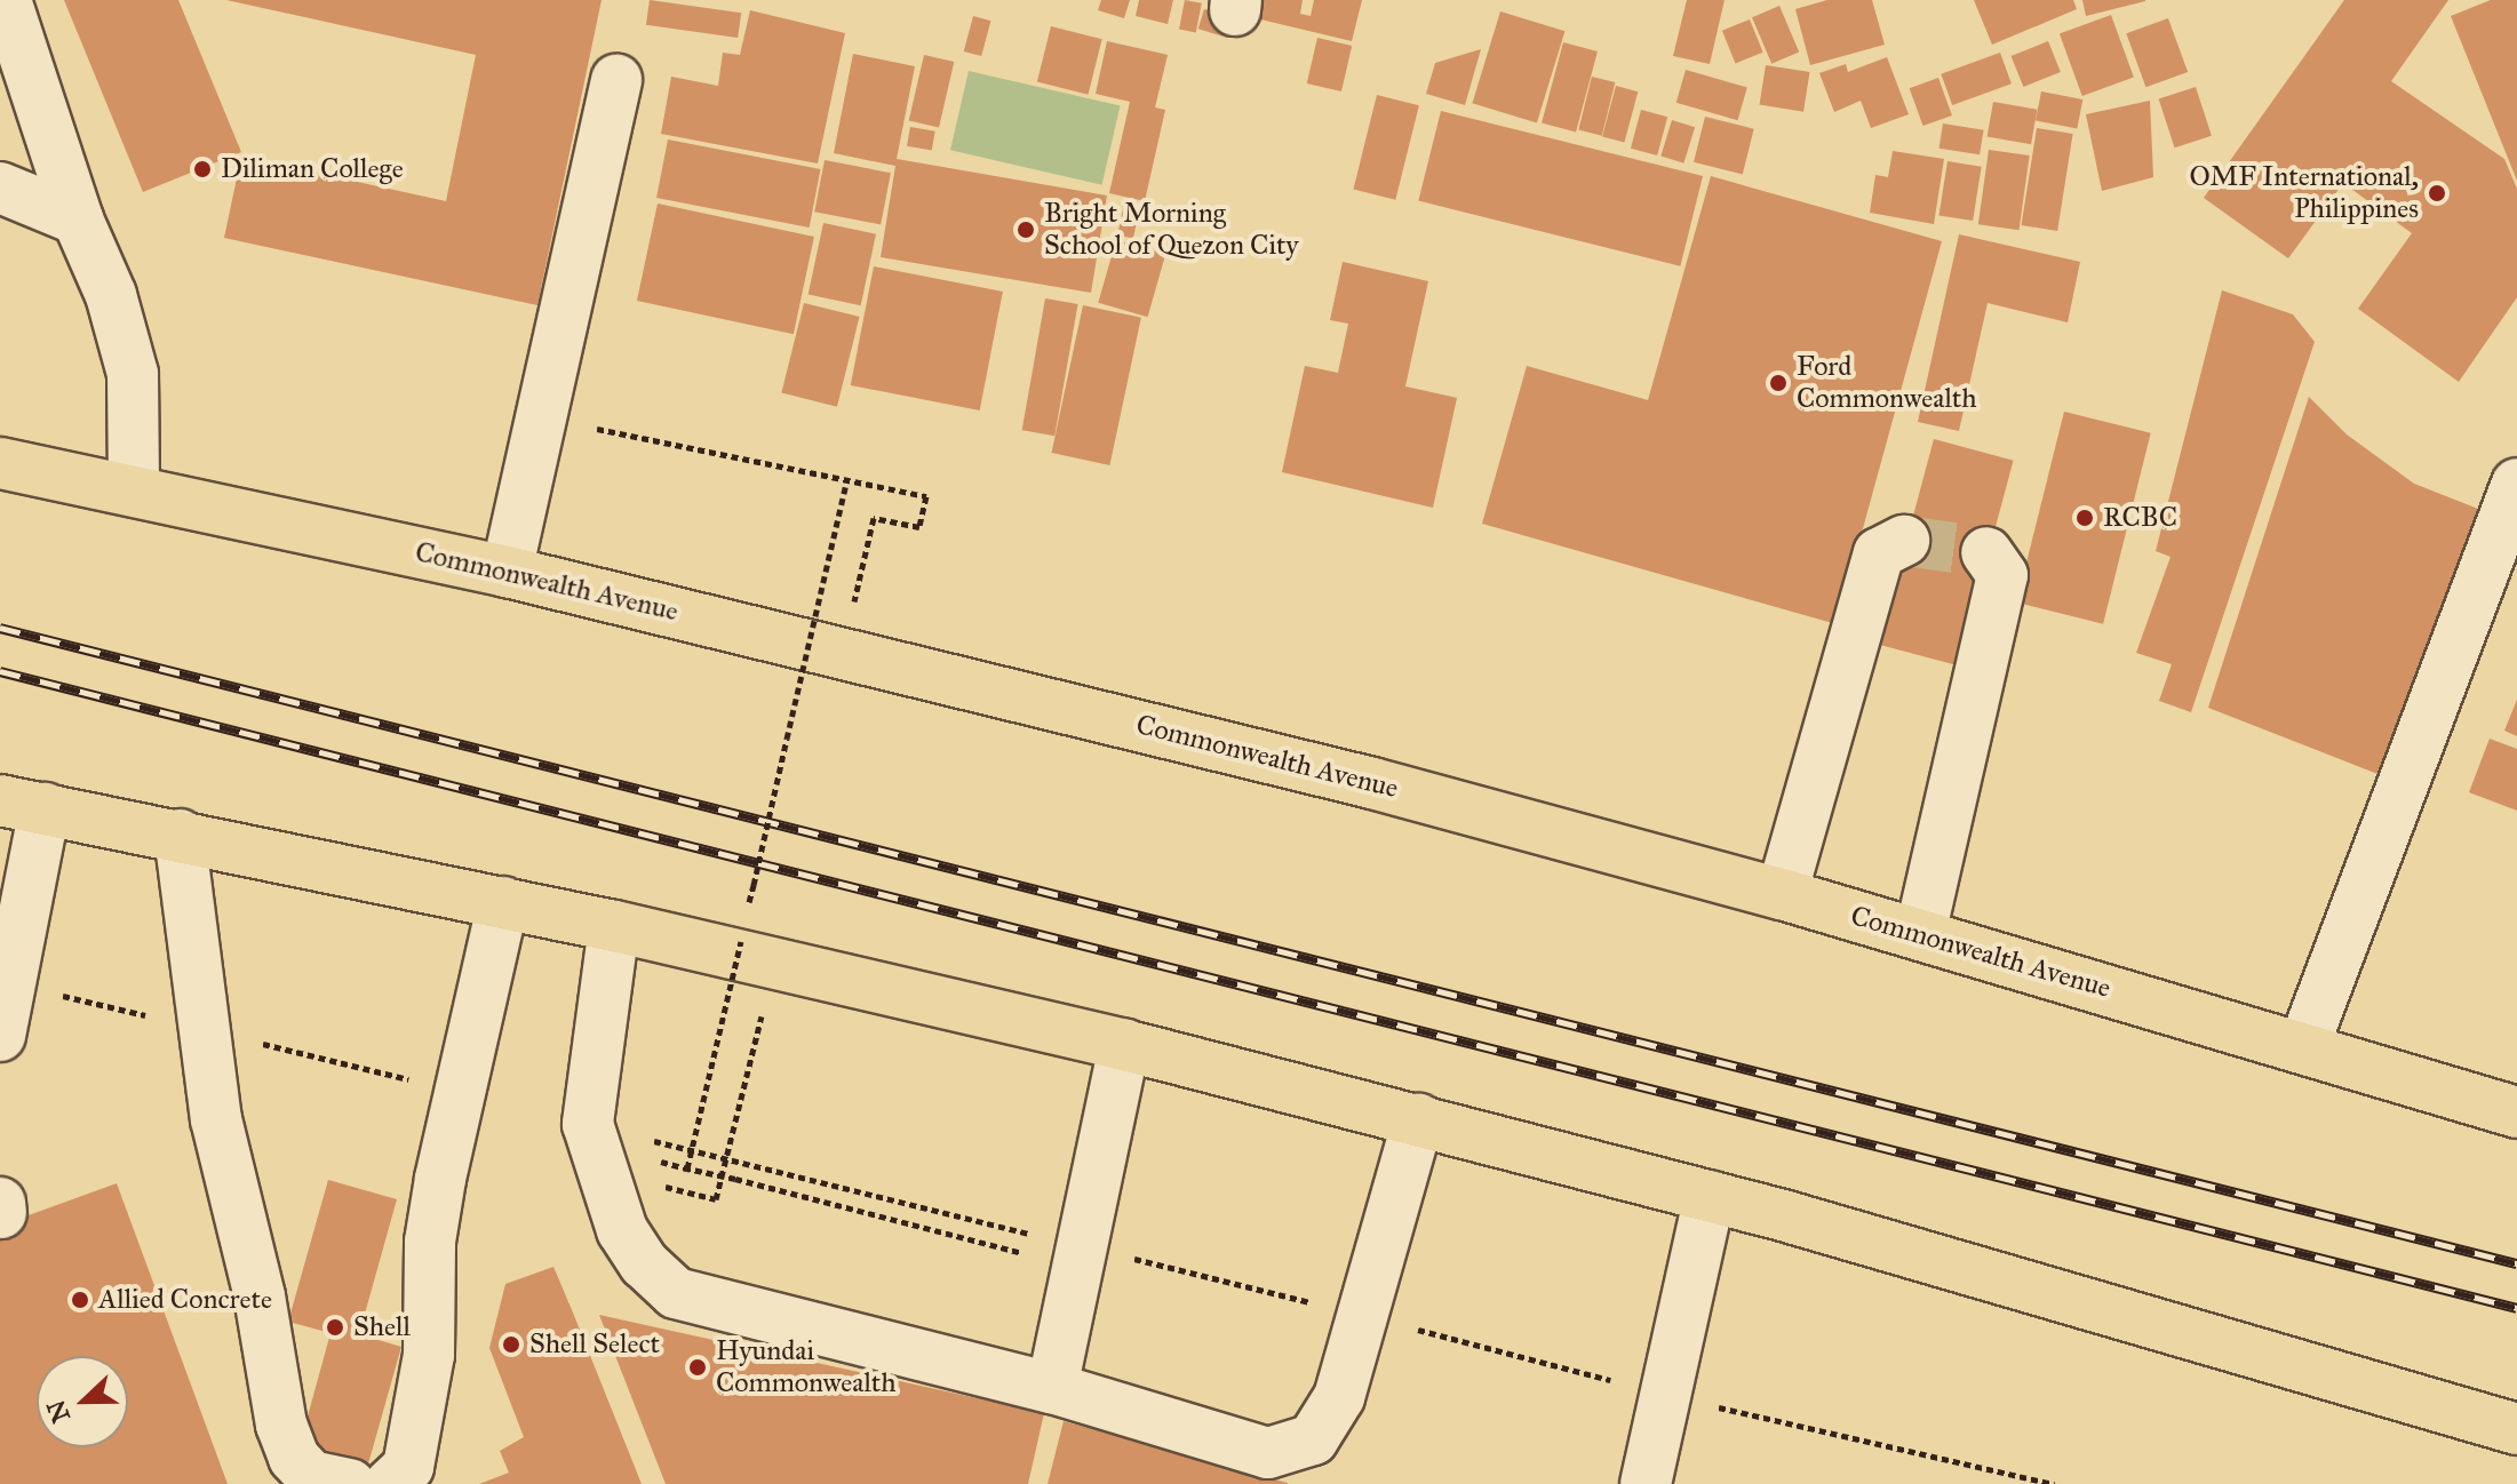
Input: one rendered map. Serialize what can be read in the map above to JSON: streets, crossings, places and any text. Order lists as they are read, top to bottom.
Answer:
{
  "streets": {
    "main road": ["Commonwealth Avenue"]
  },
  "places": [
    "Diliman College",
    "OMF International, Philippines",
    "Bright Morning School of Quezon City",
    "Ford Commonwealth",
    "RCBC",
    "Allied Concrete",
    "Shell",
    "Shell Select",
    "Hyundai Commonwealth"
  ],
  "north": "left"
}
